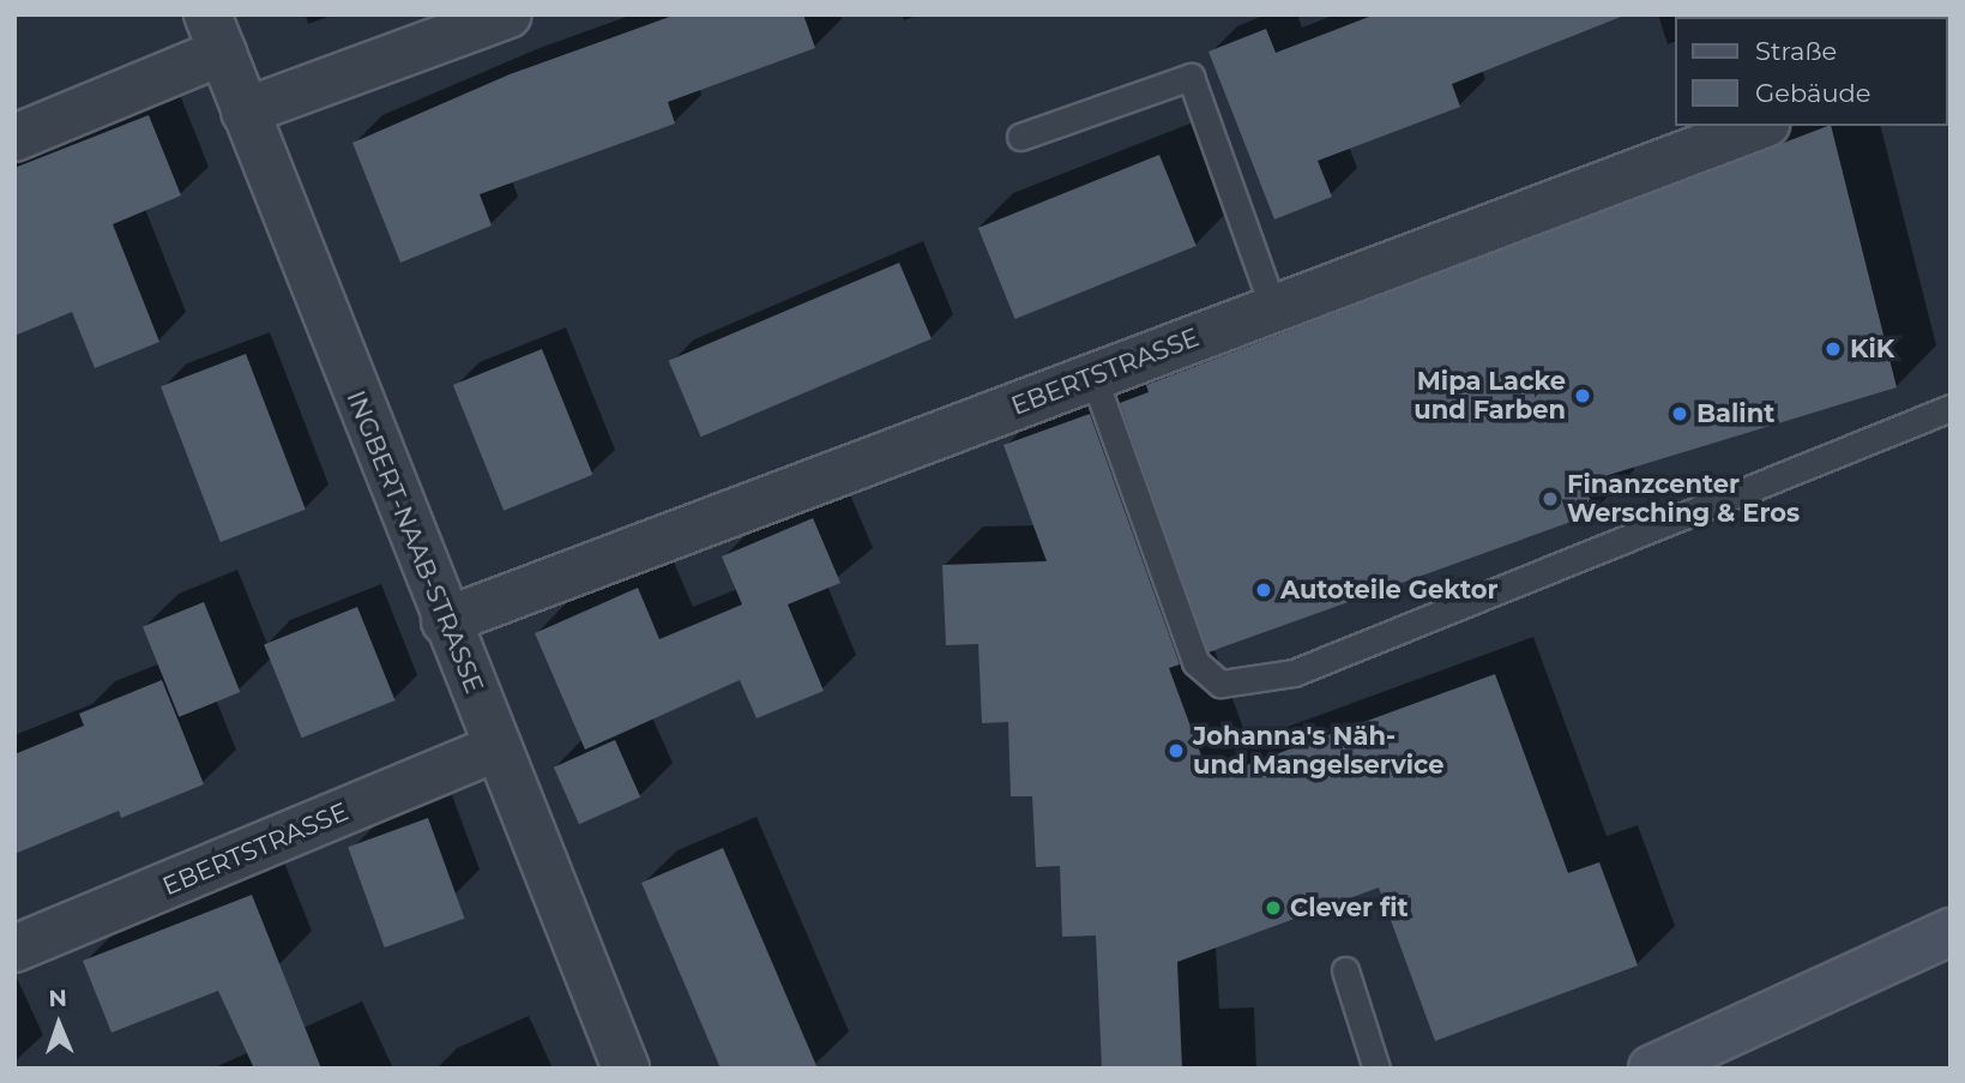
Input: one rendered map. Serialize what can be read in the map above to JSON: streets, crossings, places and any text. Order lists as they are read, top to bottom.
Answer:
{
  "streets": {
    "street": ["EBERTSTRASSE", "INGBERT-NAAB-STRASSE"]
  },
  "crossings": [
    ["EBERTSTRASSE", "INGBERT-NAAB-STRASSE"]
  ],
  "places": [
    "KiK",
    "Mipa Lacke und Farben",
    "Balint",
    "Finanzcenter Wersching & Eros",
    "Autoteile Gektor",
    "Johanna's Näh- und Mangelservice",
    "Clever fit"
  ],
  "legend": ["Straße", "Gebäude"],
  "north": "top"
}
